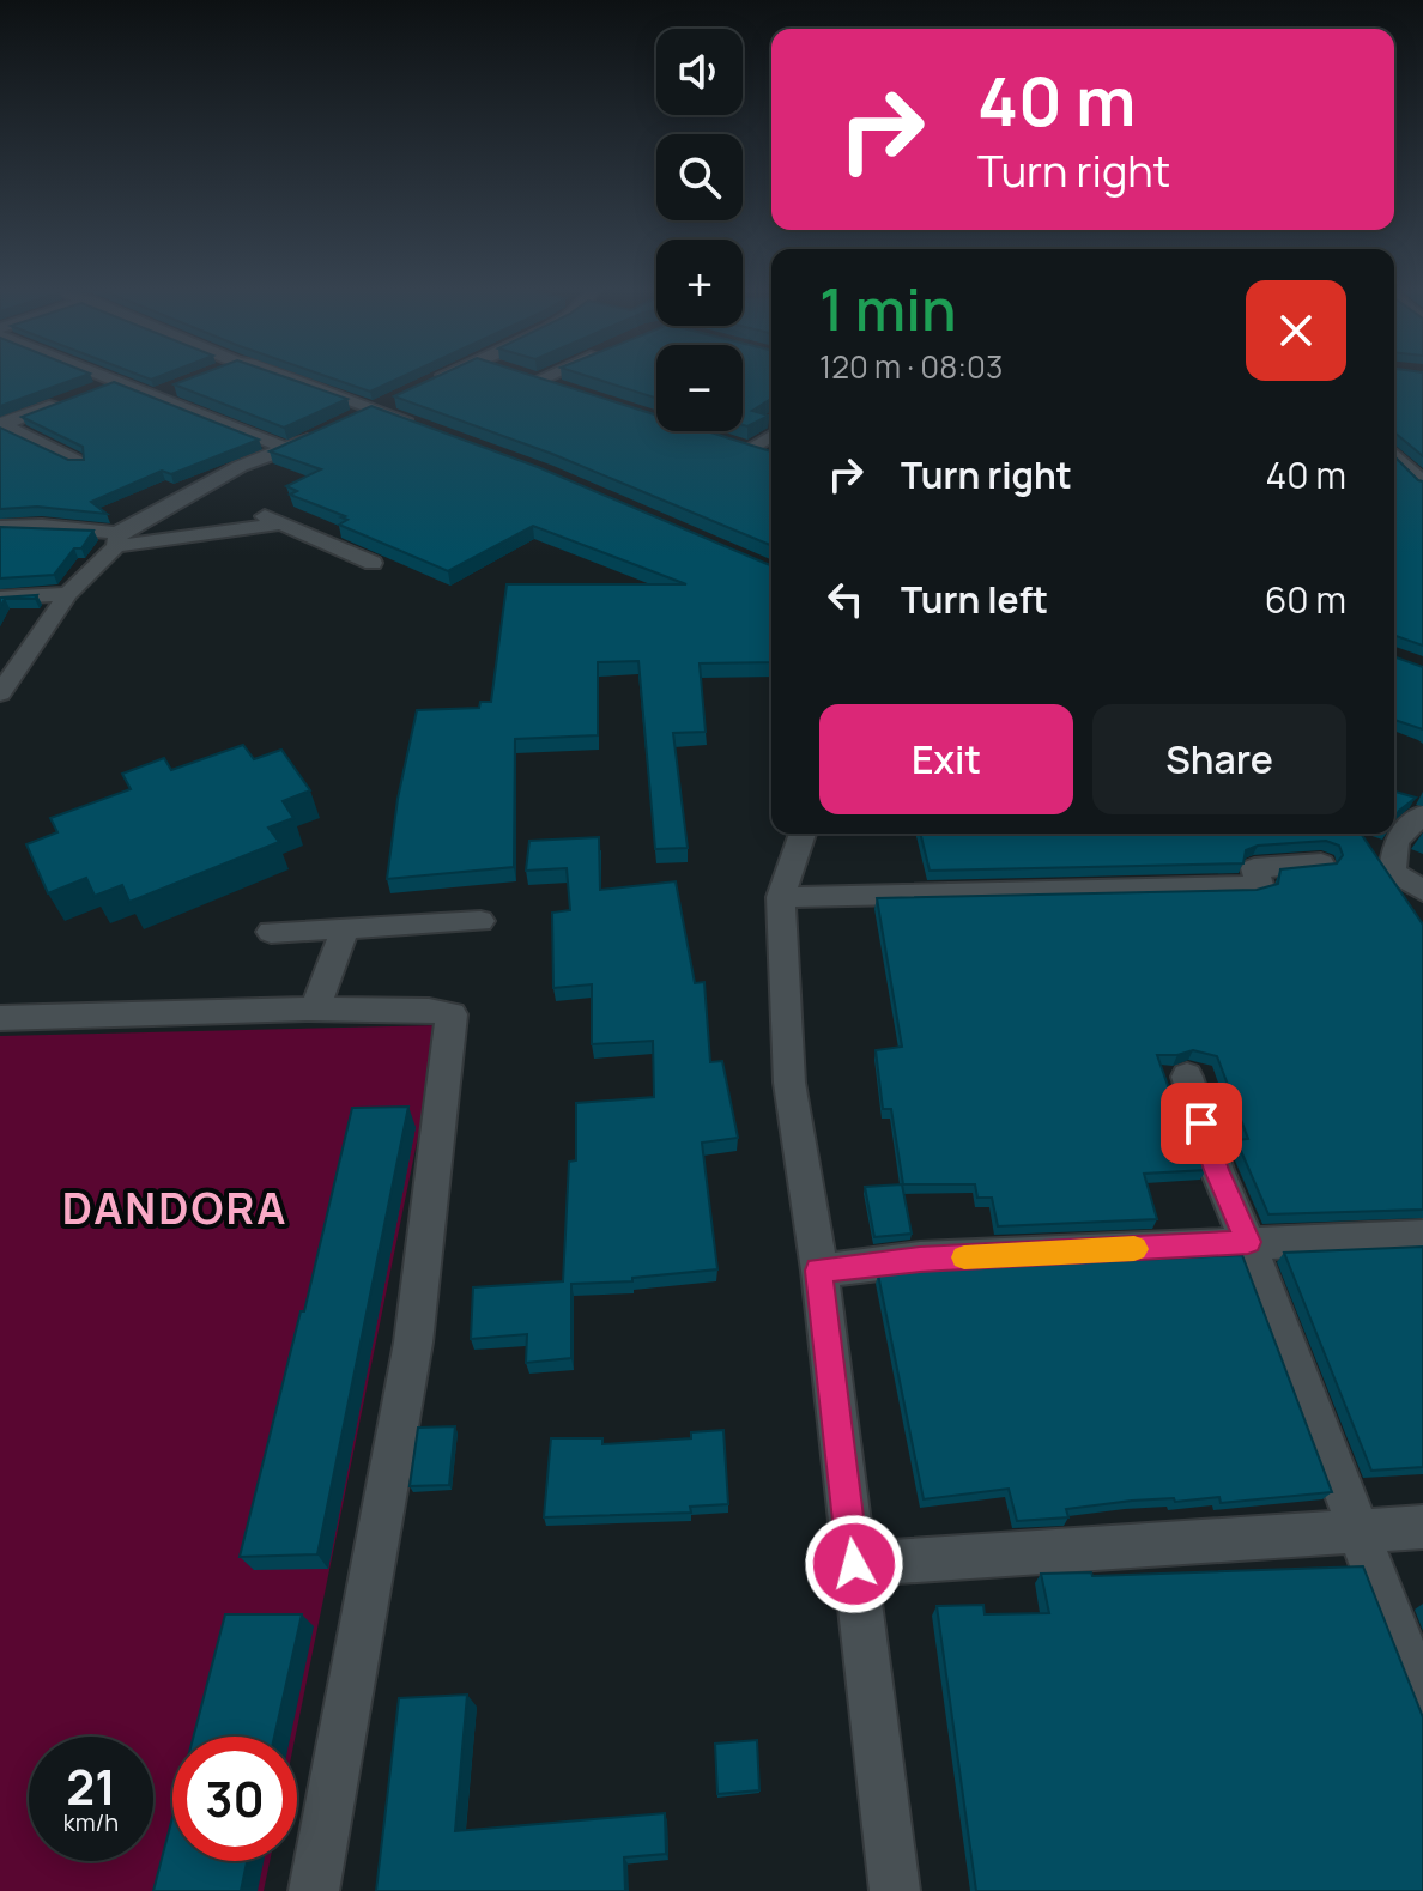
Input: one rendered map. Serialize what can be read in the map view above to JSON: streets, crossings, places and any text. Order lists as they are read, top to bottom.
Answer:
{
  "districts": ["DANDORA"],
  "page": {
    "map_buttons": ["+", "−"],
    "turn": ["40 m", "Turn right"],
    "heading": ["1 min", "120 m · 08:03"],
    "list": [
      {
        "name": "Turn right",
        "value": "40 m"
      },
      {
        "name": "Turn left",
        "value": "60 m"
      }
    ],
    "buttons": ["Exit", "Share"],
    "speed": "21 km/h",
    "limit": "30"
  }
}
